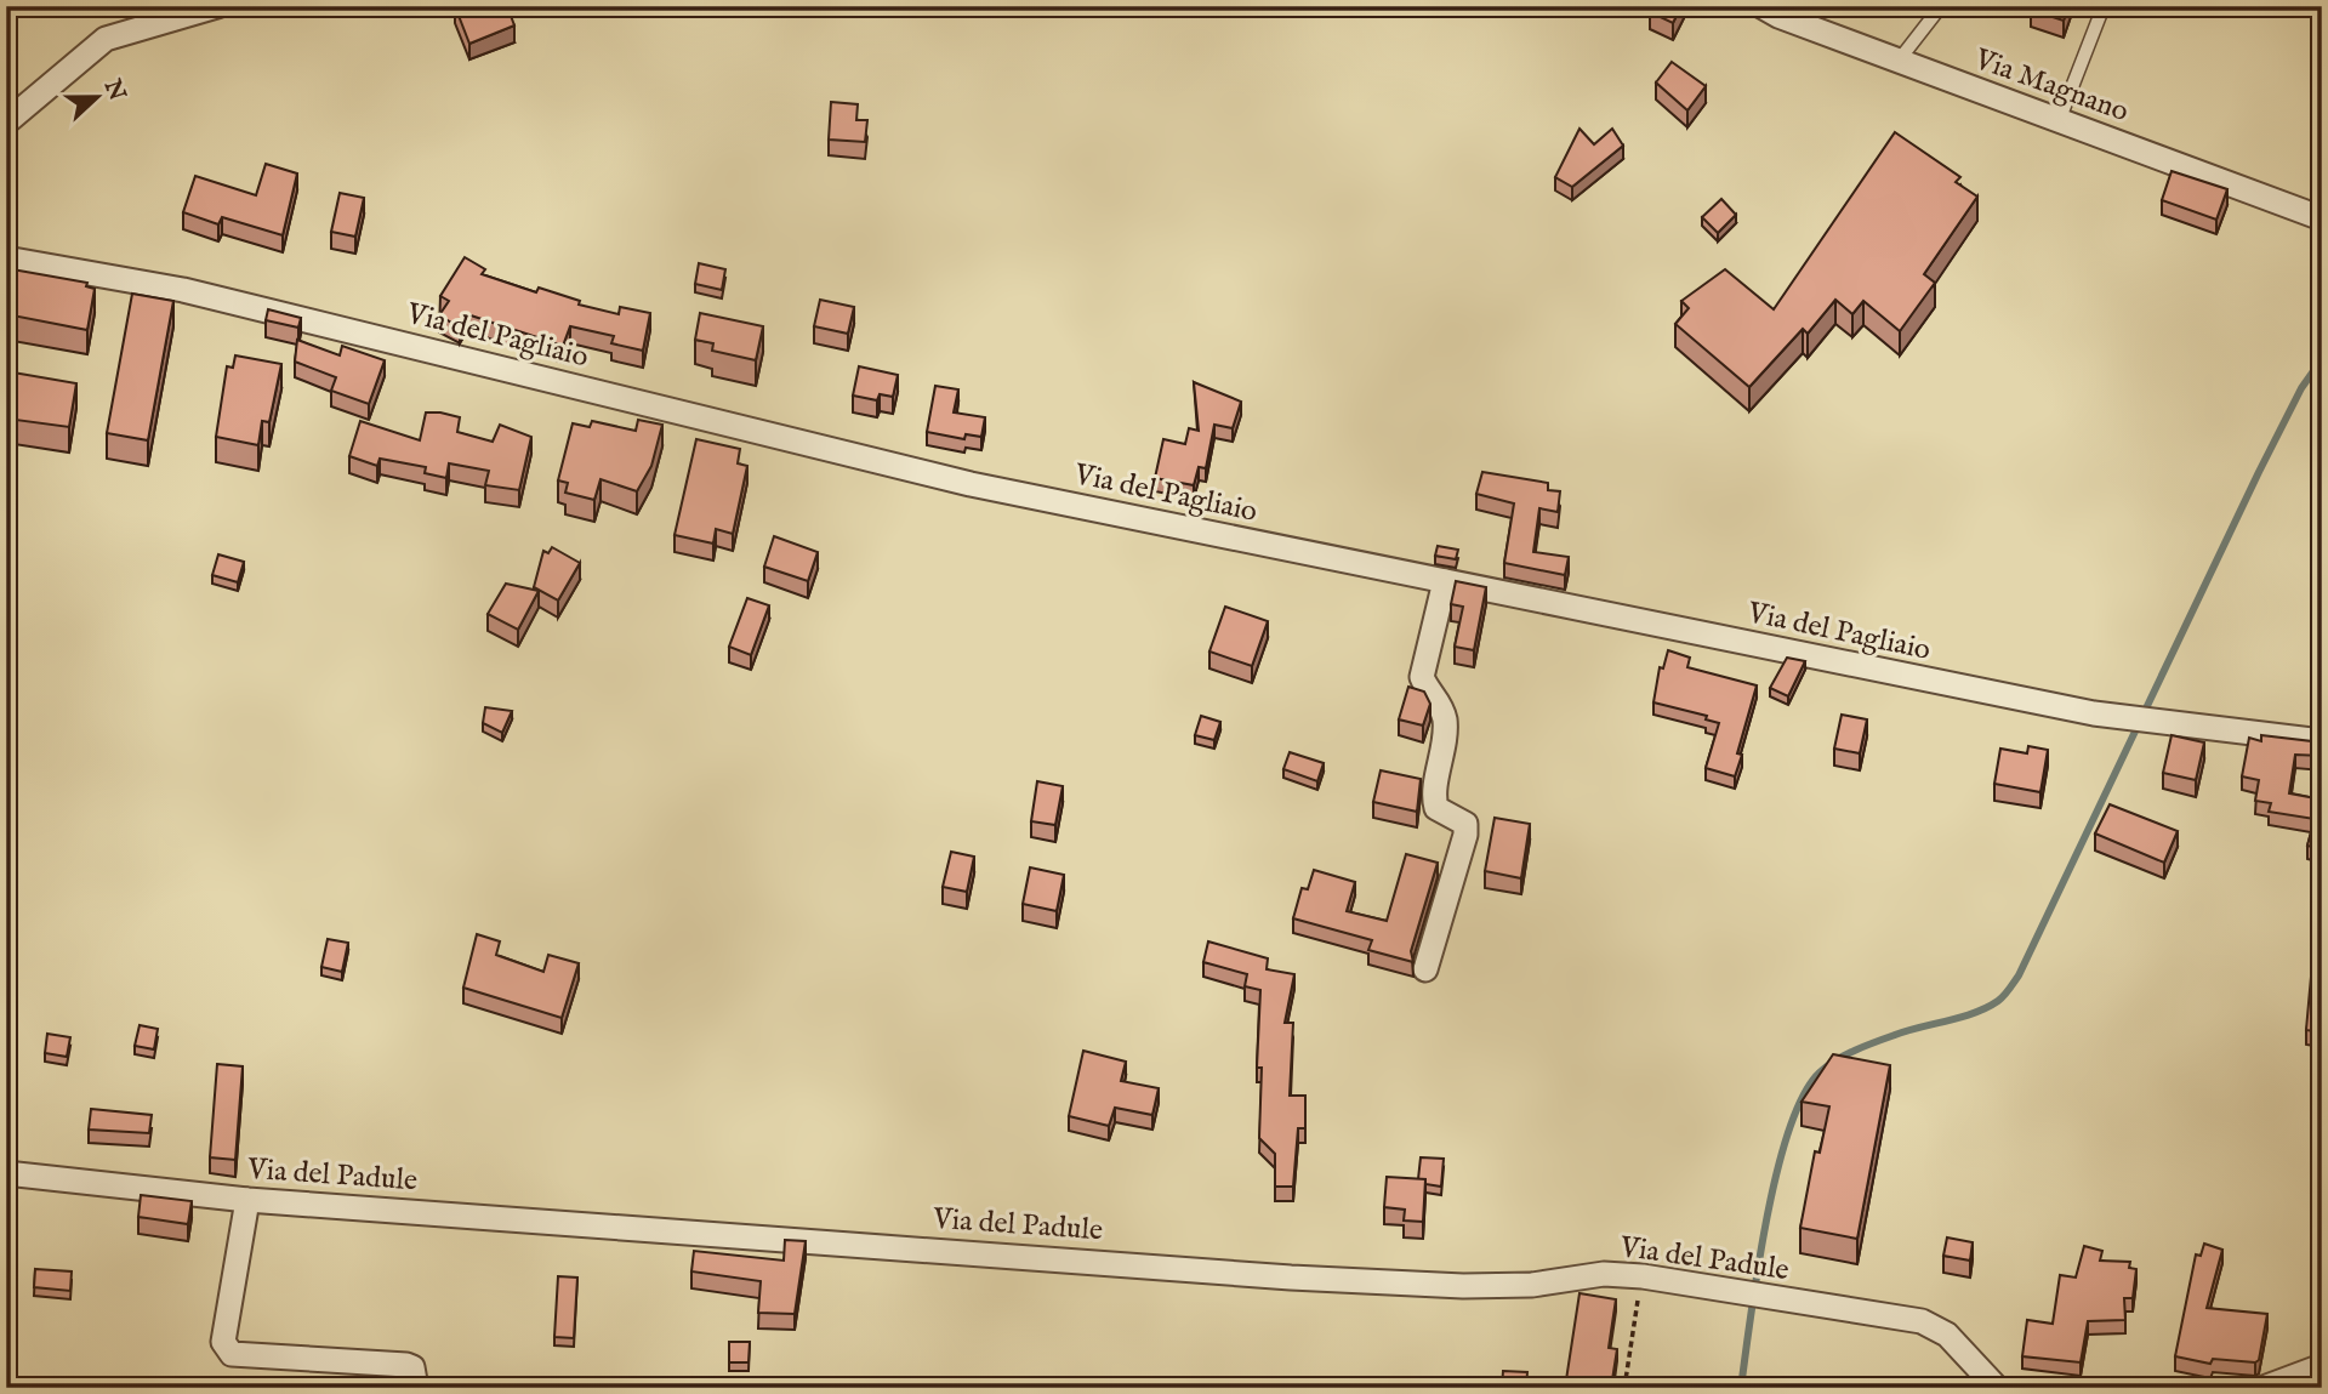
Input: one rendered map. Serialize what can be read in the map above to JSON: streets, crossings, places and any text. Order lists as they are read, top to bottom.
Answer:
{
  "streets": {
    "street": ["Via Magnano", "Via del Pagliaio", "Via del Padule"]
  },
  "north": "right"
}
